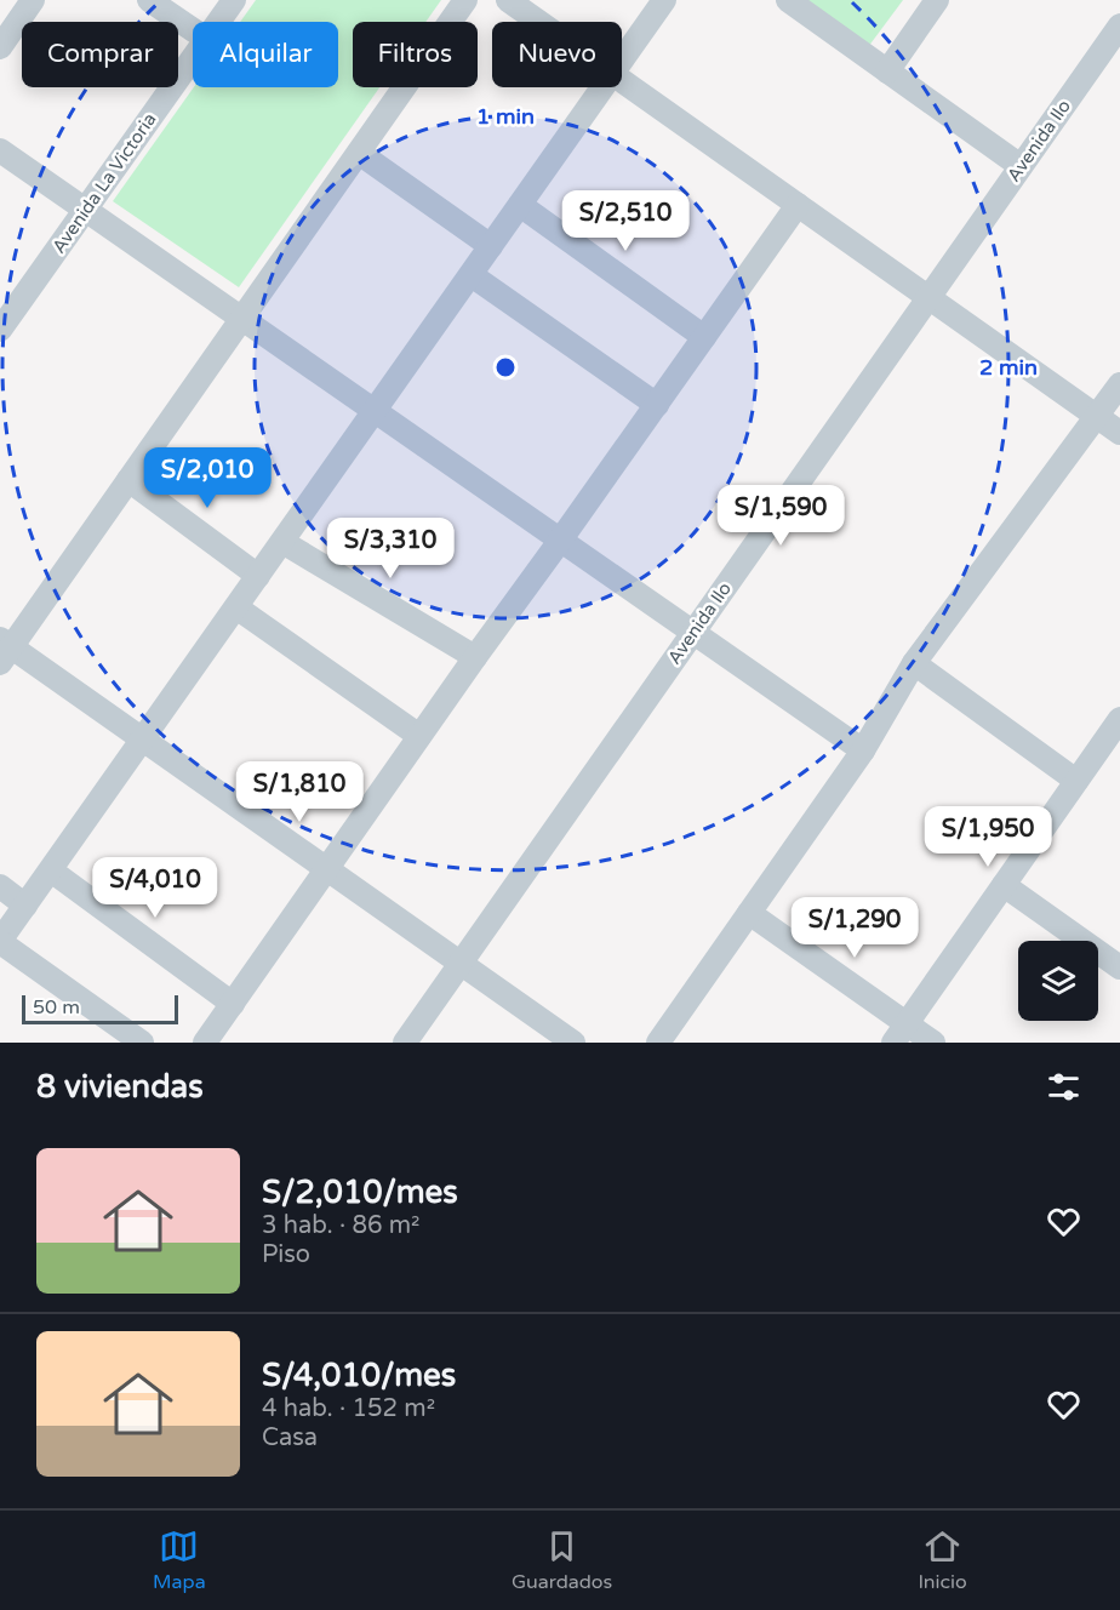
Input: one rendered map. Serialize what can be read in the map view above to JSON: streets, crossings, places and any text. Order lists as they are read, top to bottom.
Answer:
{
  "streets": {
    "street": ["Avenida Ilo", "Avenida La Victoria"]
  },
  "scale_bar": "50 m",
  "page": {
    "chip": [
      "Comprar",
      "Alquilar",
      "Filtros",
      "Nuevo"
    ],
    "price": [
      "S/2,510",
      "S/2,010",
      "S/1,590",
      "S/3,310",
      "S/1,810",
      "S/1,950",
      "S/4,010",
      "S/1,290"
    ],
    "scale": "50 m",
    "heading": "8 viviendas",
    "list": [
      {
        "name": "S/2,010/mes",
        "note": "3 hab. · 86 m² · Piso"
      },
      {
        "name": "S/4,010/mes",
        "note": "4 hab. · 152 m² · Casa"
      }
    ],
    "tabs": ["Mapa", "Guardados", "Inicio"]
  },
  "rings": ["1 min", "2 min"]
}
